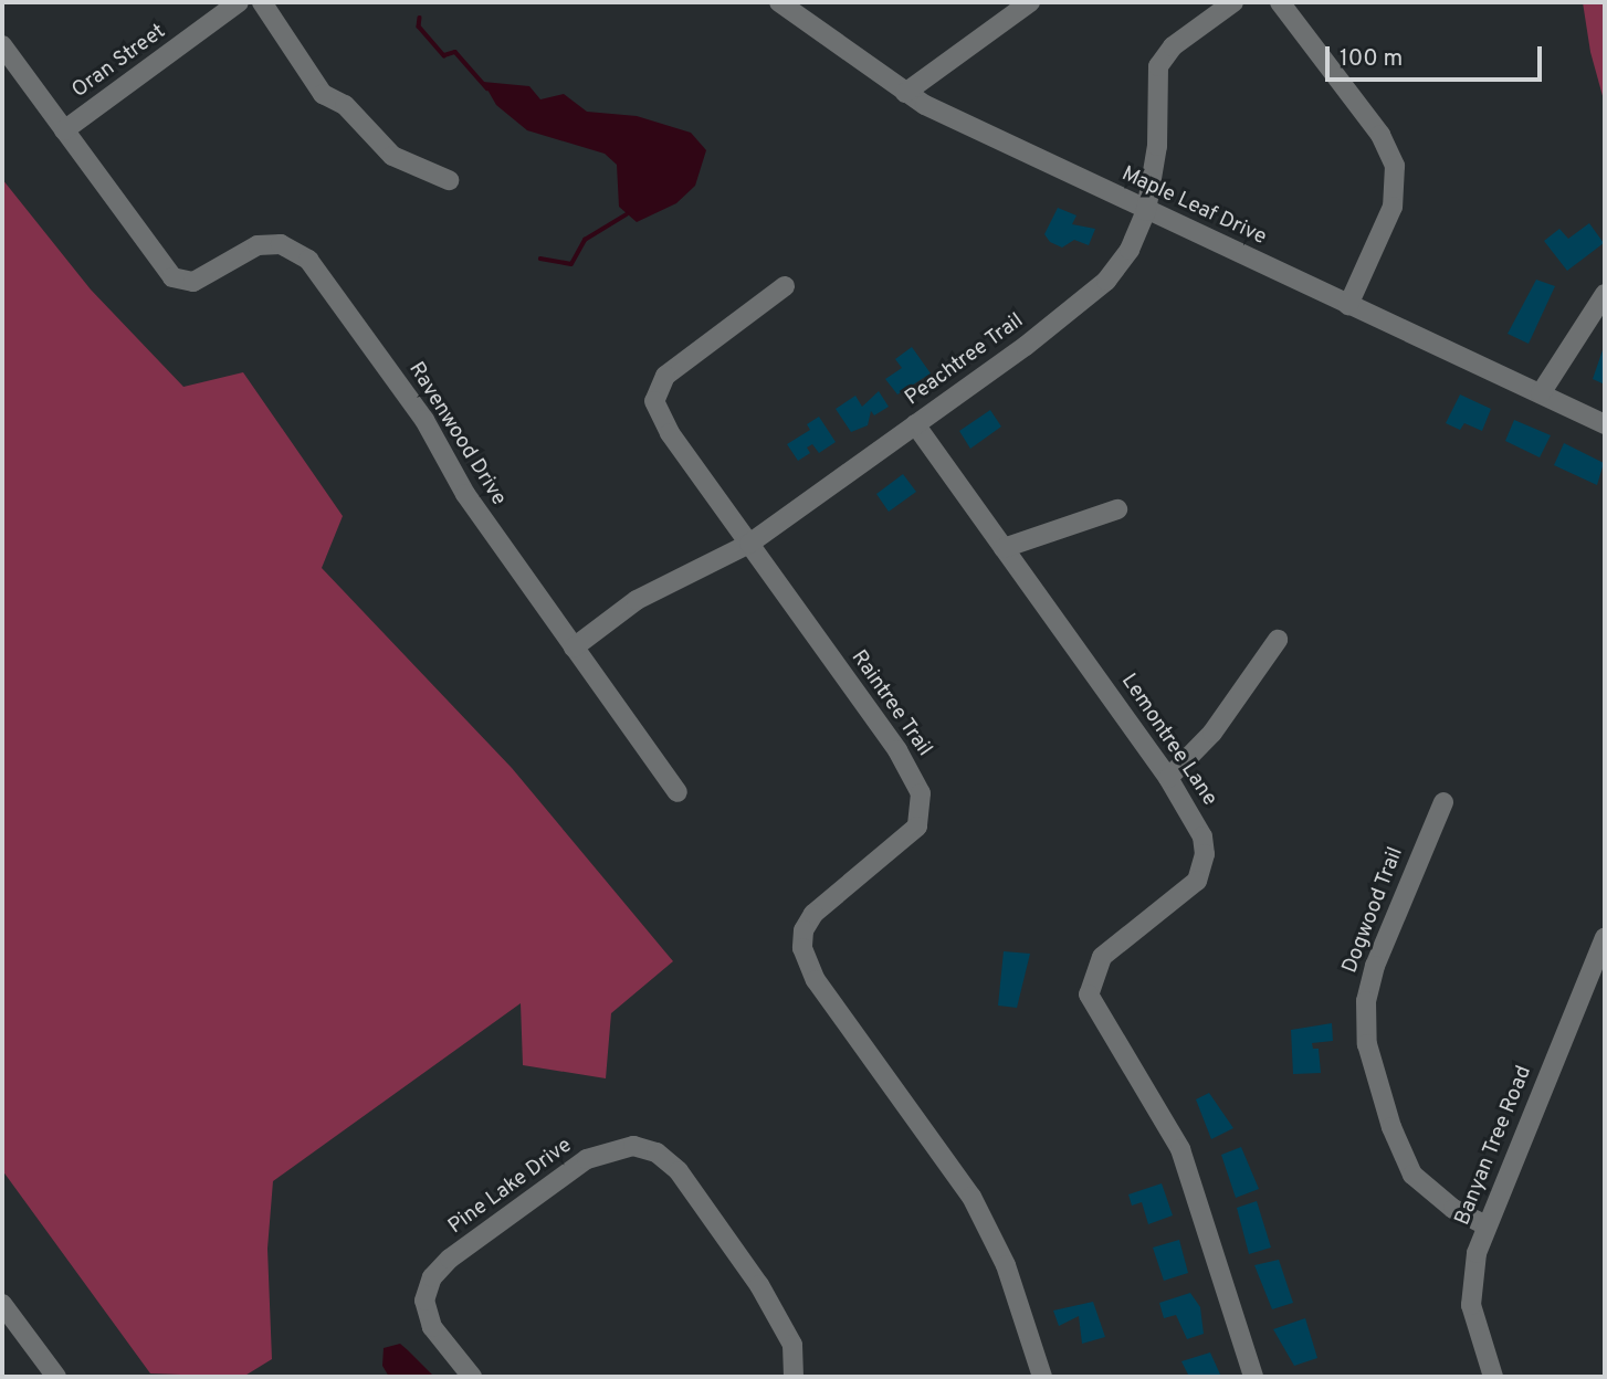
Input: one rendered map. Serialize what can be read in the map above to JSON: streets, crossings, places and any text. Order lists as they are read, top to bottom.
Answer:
{
  "streets": {
    "street": [
      "Oran Street",
      "Maple Leaf Drive",
      "Peachtree Trail",
      "Ravenwood Drive",
      "Raintree Trail",
      "Lemontree Lane",
      "Dogwood Trail",
      "Banyan Tree Road",
      "Pine Lake Drive"
    ]
  },
  "crossings": [
    ["Oran Street", "Ravenwood Drive"],
    ["Maple Leaf Drive", "Peachtree Trail"],
    ["Peachtree Trail", "Ravenwood Drive"],
    ["Peachtree Trail", "Raintree Trail"],
    ["Peachtree Trail", "Lemontree Lane"],
    ["Dogwood Trail", "Banyan Tree Road"]
  ],
  "scale_bar": "100 m"
}
